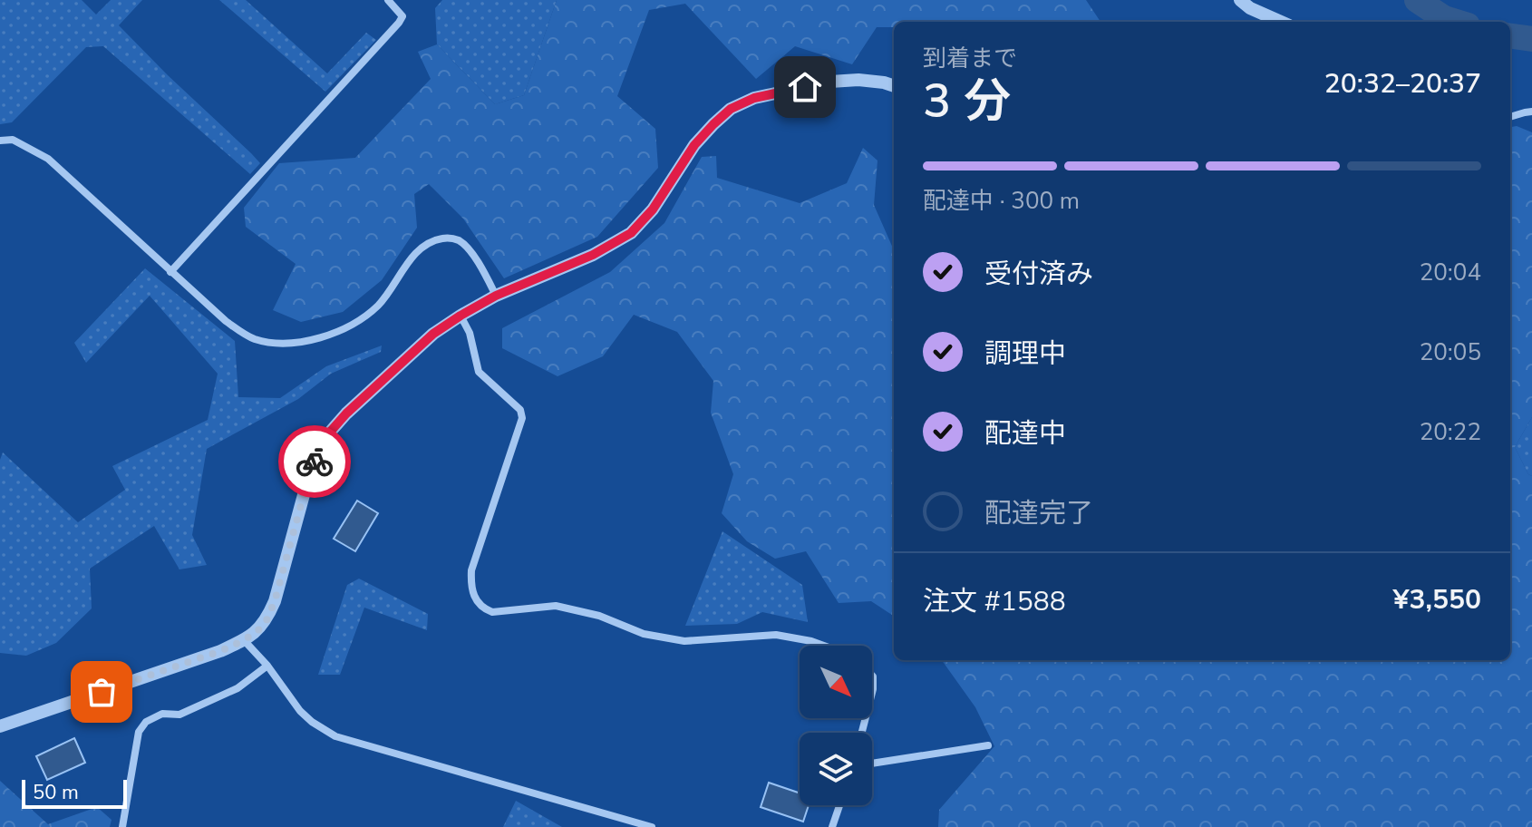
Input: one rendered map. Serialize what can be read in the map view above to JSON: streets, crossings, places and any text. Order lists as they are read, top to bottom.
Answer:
{
  "scale_bar": "50 m",
  "north": "bottom right",
  "page": {
    "heading": ["3 分", "到着まで", "20:32–20:37"],
    "panel": ["注文 #1588", "¥3,550"],
    "bar": "配達中 · 300 m",
    "list": [
      ["受付済み", "20:04"],
      ["調理中", "20:05"],
      ["配達中", "20:22"],
      "配達完了"
    ],
    "scale": "50 m"
  }
}
